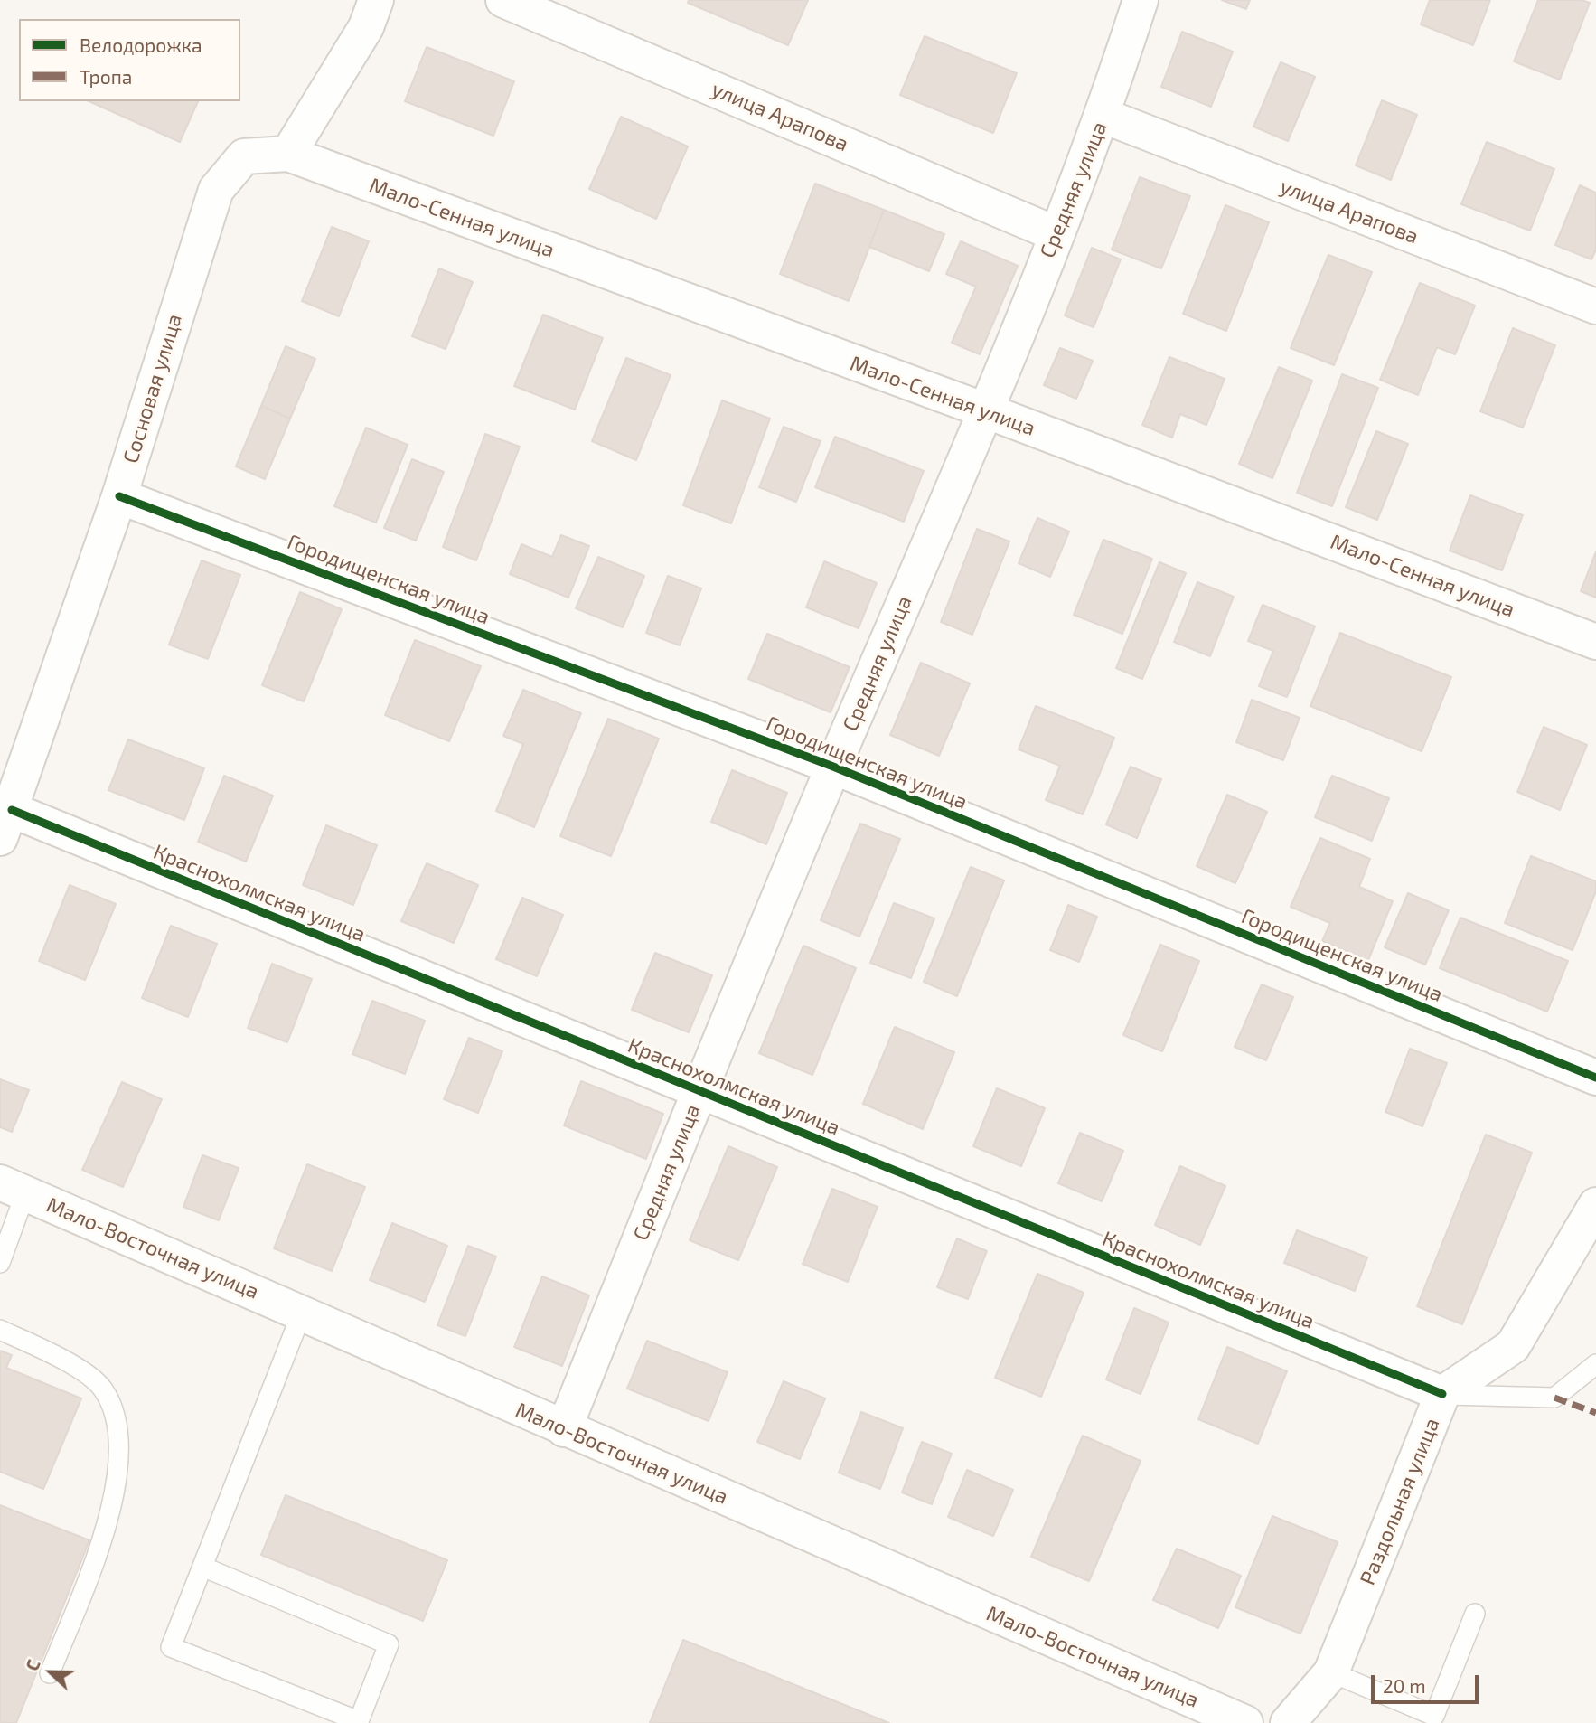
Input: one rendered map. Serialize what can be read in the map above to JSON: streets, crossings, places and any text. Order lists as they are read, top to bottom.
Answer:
{
  "streets": {
    "street": [
      "улица Арапова",
      "Средняя улица",
      "Мало-Сенная улица",
      "Сосновая улица",
      "Городищенская улица",
      "Краснохолмская улица",
      "Мало-Восточная улица",
      "Раздольная улица"
    ]
  },
  "crossings": [
    ["улица Арапова", "Средняя улица"],
    ["Средняя улица", "Мало-Сенная улица"],
    ["Средняя улица", "Городищенская улица"],
    ["Средняя улица", "Краснохолмская улица"],
    ["Средняя улица", "Мало-Восточная улица"],
    ["Мало-Сенная улица", "Сосновая улица"],
    ["Сосновая улица", "Городищенская улица"],
    ["Сосновая улица", "Краснохолмская улица"],
    ["Краснохолмская улица", "Раздольная улица"]
  ],
  "legend": ["Велодорожка", "Тропа"],
  "scale_bar": "20 m",
  "north": "left"
}
